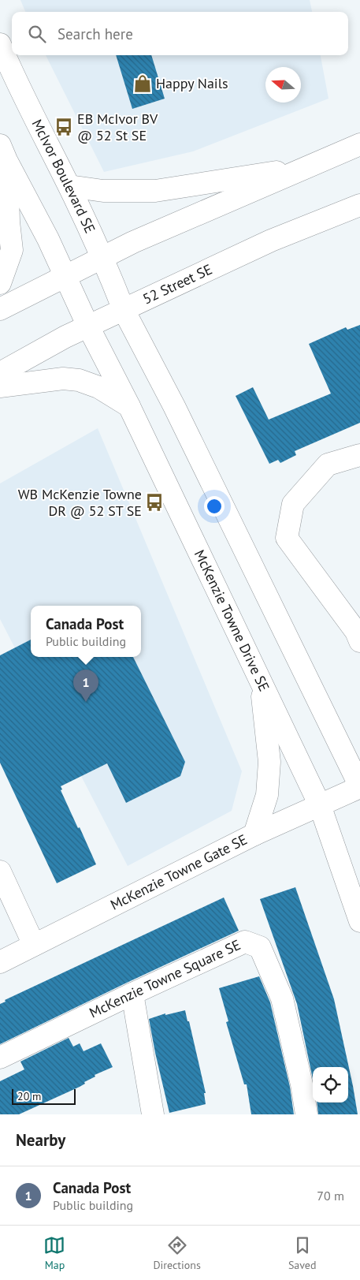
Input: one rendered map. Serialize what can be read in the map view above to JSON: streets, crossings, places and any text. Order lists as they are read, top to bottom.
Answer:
{
  "streets": {
    "street": [
      "McIvor Boulevard SE",
      "52 Street SE",
      "McKenzie Towne Drive SE",
      "McKenzie Towne Gate SE",
      "McKenzie Towne Square SE"
    ]
  },
  "crossings": [
    ["McIvor Boulevard SE", "52 Street SE"],
    ["52 Street SE", "McKenzie Towne Drive SE"],
    ["McKenzie Towne Drive SE", "McKenzie Towne Gate SE"]
  ],
  "places": {
    "shop": ["Happy Nails"],
    "bus stop": ["EB McIvor BV @ 52 St SE", "WB McKenzie Towne DR @ 52 ST SE"]
  },
  "scale_bar": "20 m",
  "north": "left",
  "page": {
    "search": "Search here",
    "popup": ["Canada Post", "Public building"],
    "pins": "1",
    "scale": "20 m",
    "heading": "Nearby",
    "list": [
      {
        "mark": "1",
        "name": "Canada Post",
        "note": "Public building",
        "value": "70 m"
      }
    ],
    "nav": ["Map", "Directions", "Saved"]
  }
}
